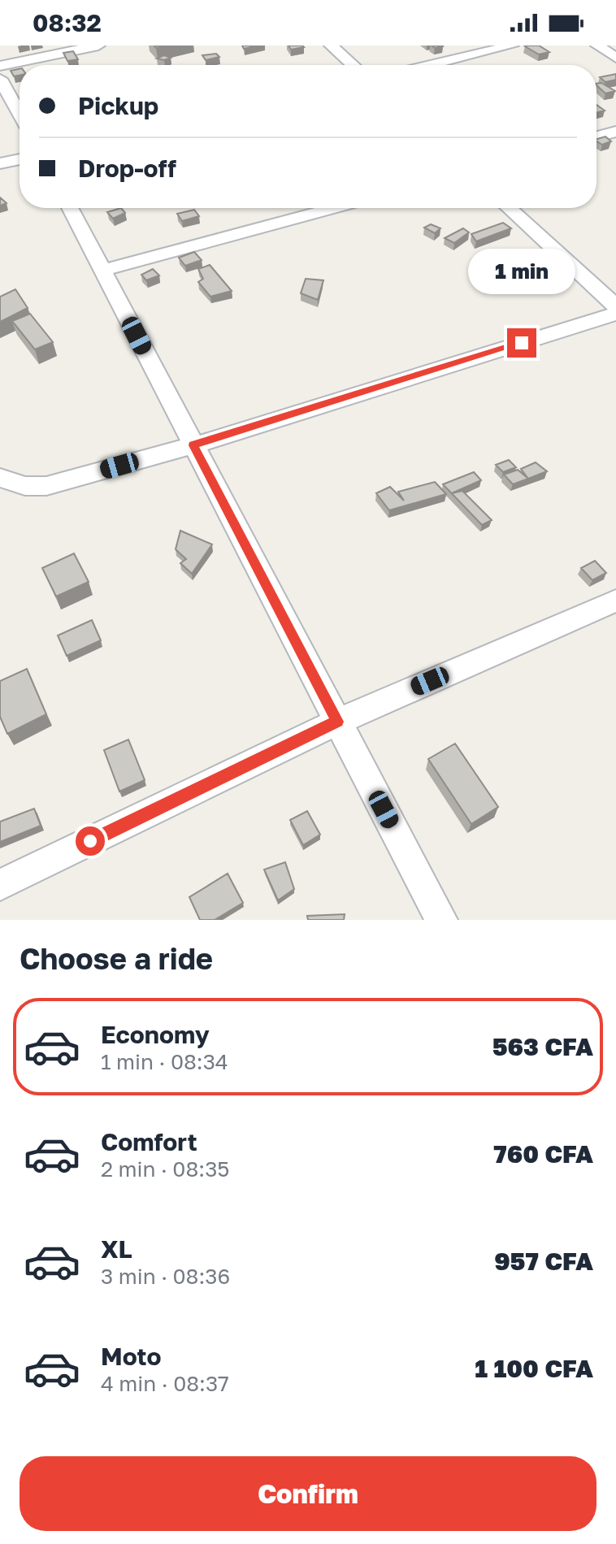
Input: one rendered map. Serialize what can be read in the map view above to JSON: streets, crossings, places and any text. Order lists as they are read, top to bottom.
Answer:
{
  "page": {
    "status": "08:32",
    "banner": ["Pickup", "Drop-off"],
    "bubble": "1 min",
    "heading": "Choose a ride",
    "list": [
      {
        "name": "Economy",
        "note": "1 min · 08:34",
        "value": "563 CFA"
      },
      {
        "name": "Comfort",
        "note": "2 min · 08:35",
        "value": "760 CFA"
      },
      {
        "name": "XL",
        "note": "3 min · 08:36",
        "value": "957 CFA"
      },
      {
        "name": "Moto",
        "note": "4 min · 08:37",
        "value": "1 100 CFA"
      }
    ],
    "buttons": "Confirm"
  }
}
